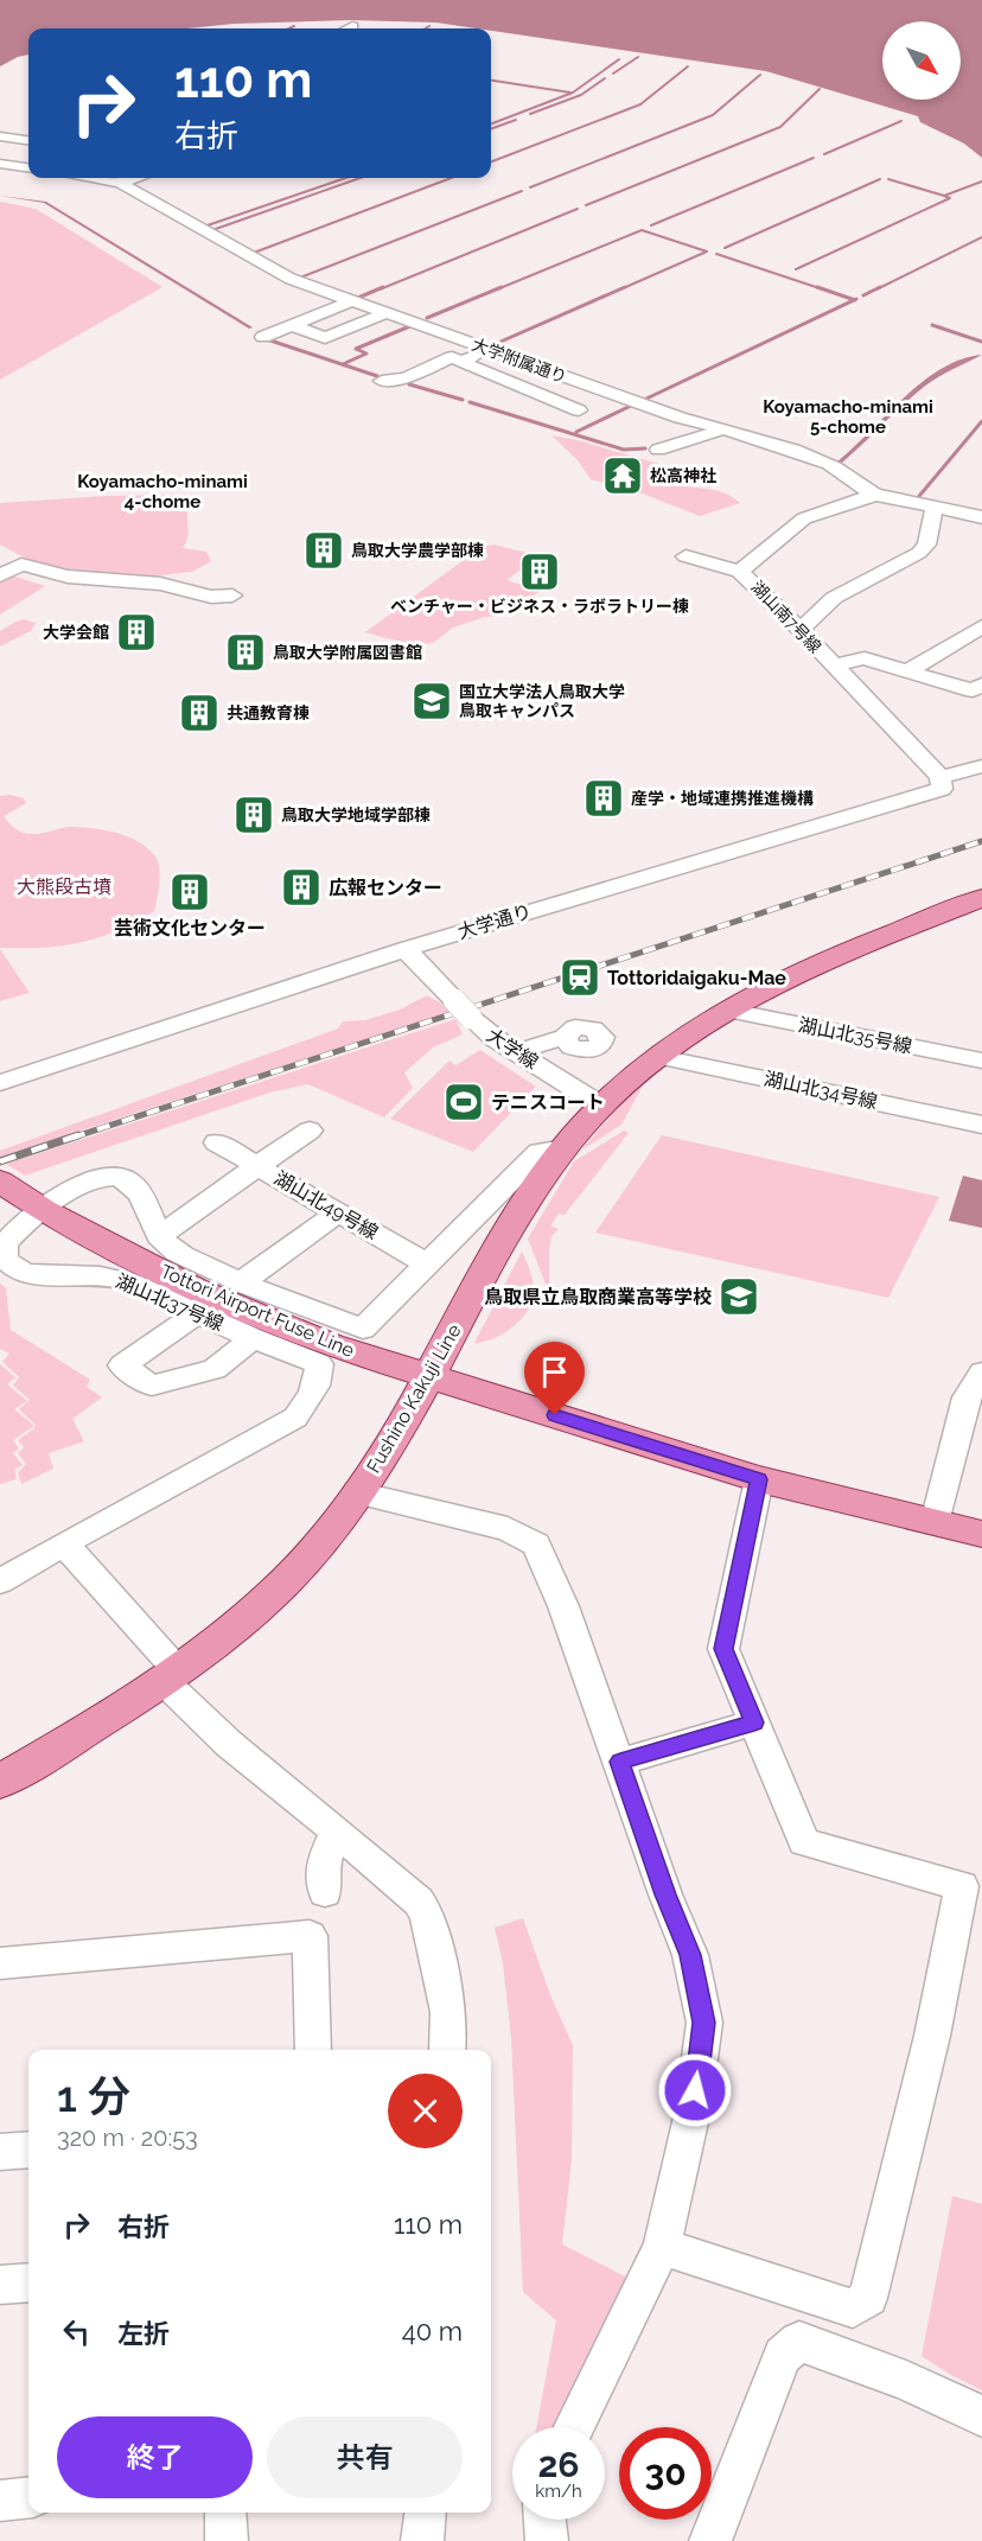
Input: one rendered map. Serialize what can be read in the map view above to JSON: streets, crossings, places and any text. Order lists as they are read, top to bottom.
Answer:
{
  "streets": {
    "main road": ["Tottori Airport Fuse Line", "Fushino Kakuji Line"],
    "street": [
      "大学附属通り",
      "湖山南7号線",
      "大学通り",
      "湖山北35号線",
      "大学線",
      "湖山北34号線",
      "湖山北49号線",
      "湖山北37号線"
    ]
  },
  "crossings": [
    ["大学附属通り", "湖山南7号線"],
    ["湖山南7号線", "大学通り"],
    ["大学通り", "大学線"],
    ["湖山北35号線", "Fushino Kakuji Line"],
    ["大学線", "Fushino Kakuji Line"],
    ["湖山北34号線", "Fushino Kakuji Line"],
    ["湖山北49号線", "湖山北37号線"],
    ["湖山北37号線", "Tottori Airport Fuse Line"],
    ["湖山北37号線", "Fushino Kakuji Line"],
    ["Tottori Airport Fuse Line", "Fushino Kakuji Line"]
  ],
  "districts": ["Koyamacho-minami 5-chome", "Koyamacho-minami 4-chome"],
  "parks": ["大熊段古墳"],
  "places": {
    "temple": ["松高神社"],
    "building": [
      "鳥取大学農学部棟",
      "ベンチャー・ビジネス・ラボラトリー棟",
      "大学会館",
      "鳥取大学附属図書館",
      "共通教育棟",
      "産学・地域連携推進機構",
      "鳥取大学地域学部棟",
      "広報センター",
      "芸術文化センター"
    ],
    "school or university": ["国立大学法人鳥取大学 鳥取キャンパス", "鳥取県立鳥取商業高等学校"],
    "station": ["Tottoridaigaku-Mae"],
    "sports": ["テニスコート"]
  },
  "north": "bottom right",
  "page": {
    "turn": ["110 m", "右折"],
    "heading": ["1 分", "320 m · 20:53"],
    "list": [
      {
        "name": "右折",
        "value": "110 m"
      },
      {
        "name": "左折",
        "value": "40 m"
      }
    ],
    "buttons": ["終了", "共有"],
    "speed": "26 km/h",
    "limit": "30"
  }
}
